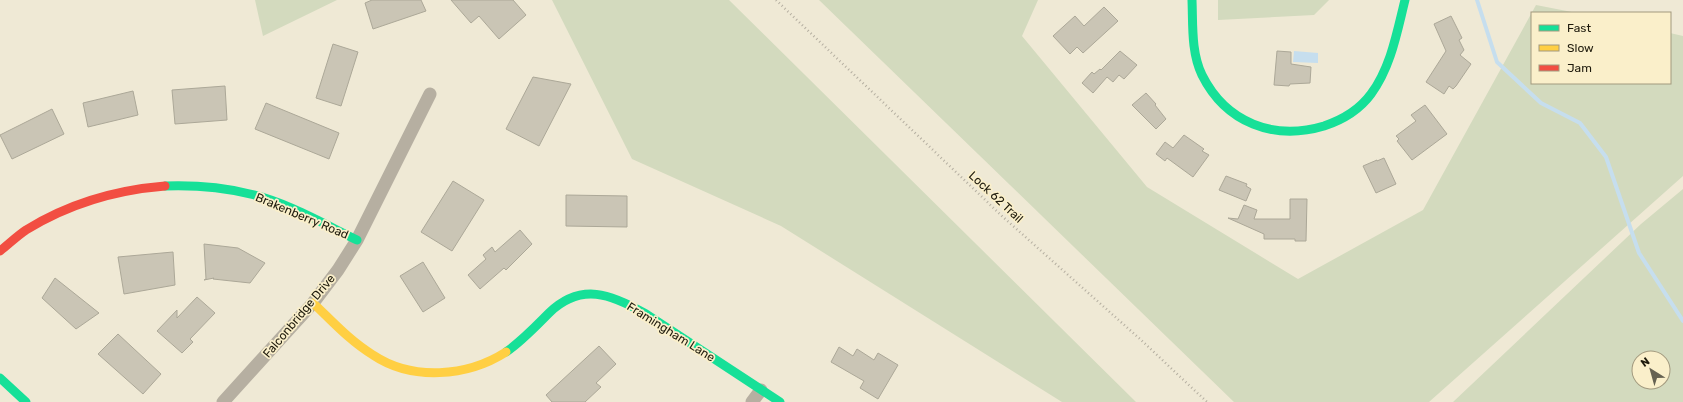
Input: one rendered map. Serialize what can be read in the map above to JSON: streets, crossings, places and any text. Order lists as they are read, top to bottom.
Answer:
{
  "streets": {
    "street": ["Brakenberry Road", "Falconbridge Drive", "Framingham Lane"],
    "path": ["Lock 62 Trail"]
  },
  "crossings": [
    ["Brakenberry Road", "Falconbridge Drive"],
    ["Falconbridge Drive", "Framingham Lane"]
  ],
  "legend": ["Fast", "Slow", "Jam"],
  "north": "top left"
}
